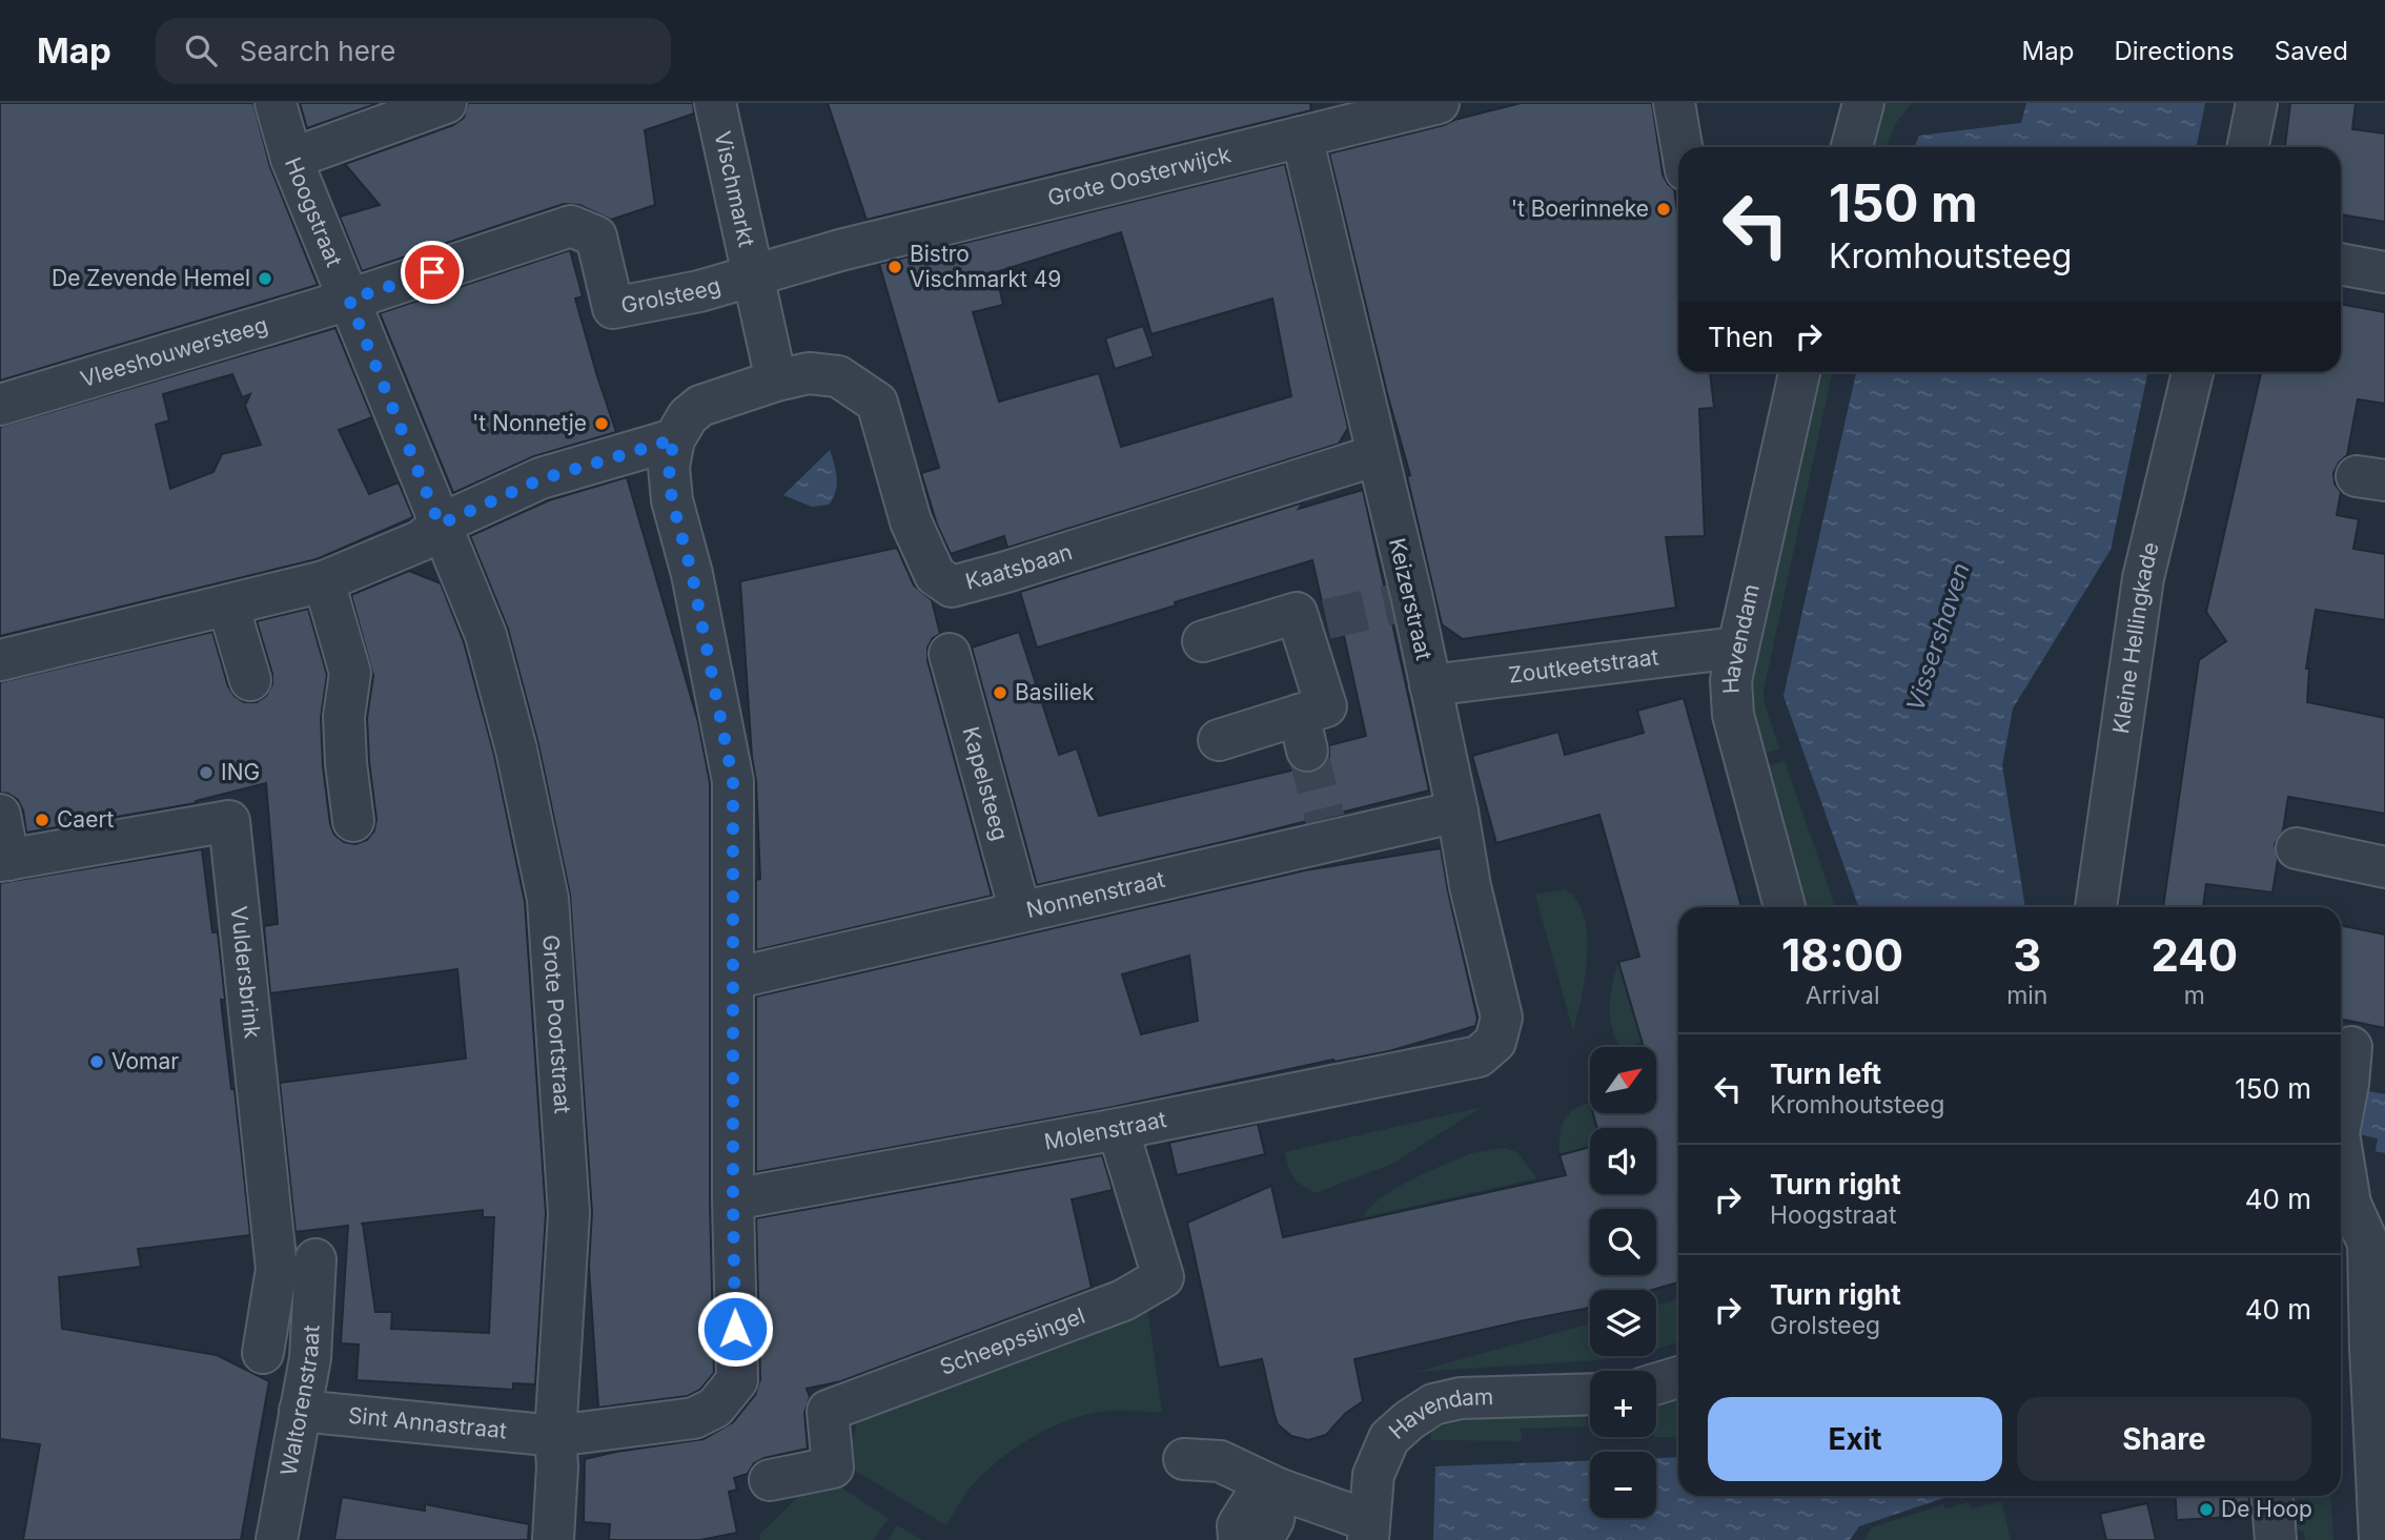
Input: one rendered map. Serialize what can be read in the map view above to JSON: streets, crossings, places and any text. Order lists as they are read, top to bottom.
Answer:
{
  "streets": {
    "street": [
      "Grote Oosterwijck",
      "Vischmarkt",
      "Hoogstraat",
      "Grolsteeg",
      "Vleeshouwersteeg",
      "Kaatsbaan",
      "Keizerstraat",
      "Kleine Hellingkade",
      "Havendam",
      "Zoutkeetstraat",
      "Kapelsteeg",
      "Nonnenstraat",
      "Vuldersbrink",
      "Grote Poortstraat",
      "Molenstraat",
      "Scheepssingel",
      "Waltorenstraat",
      "Sint Annastraat"
    ]
  },
  "crossings": [
    ["Grote Oosterwijck", "Vischmarkt"],
    ["Grote Oosterwijck", "Keizerstraat"],
    ["Vischmarkt", "Grolsteeg"],
    ["Vischmarkt", "Kaatsbaan"],
    ["Hoogstraat", "Grolsteeg"],
    ["Hoogstraat", "Vleeshouwersteeg"],
    ["Hoogstraat", "Grote Poortstraat"],
    ["Grolsteeg", "Vleeshouwersteeg"],
    ["Kaatsbaan", "Keizerstraat"],
    ["Kaatsbaan", "Sint Annastraat"],
    ["Keizerstraat", "Zoutkeetstraat"],
    ["Keizerstraat", "Nonnenstraat"],
    ["Keizerstraat", "Molenstraat"],
    ["Havendam", "Zoutkeetstraat"],
    ["Kapelsteeg", "Nonnenstraat"],
    ["Nonnenstraat", "Sint Annastraat"],
    ["Grote Poortstraat", "Sint Annastraat"],
    ["Molenstraat", "Scheepssingel"],
    ["Molenstraat", "Sint Annastraat"],
    ["Waltorenstraat", "Sint Annastraat"]
  ],
  "water": ["Vissershaven"],
  "places": [
    "'t Boerinneke",
    "Bistro Vischmarkt 49",
    "De Zevende Hemel",
    "'t Nonnetje",
    "Basiliek",
    "ING",
    "Caert",
    "Vomar",
    "De Hoop"
  ],
  "north": "top right",
  "page": {
    "header": "Map",
    "search": "Search here",
    "nav": ["Map", "Directions", "Saved"],
    "turn": ["150 m", "Kromhoutsteeg"],
    "then": "Then",
    "eta": [
      "18:00",
      "Arrival",
      "3",
      "min",
      "240",
      "m"
    ],
    "list": [
      {
        "name": "Turn left",
        "note": "Kromhoutsteeg",
        "value": "150 m"
      },
      {
        "name": "Turn right",
        "note": "Hoogstraat",
        "value": "40 m"
      },
      {
        "name": "Turn right",
        "note": "Grolsteeg",
        "value": "40 m"
      }
    ],
    "map_buttons": ["+", "−"],
    "buttons": ["Exit", "Share"]
  }
}
